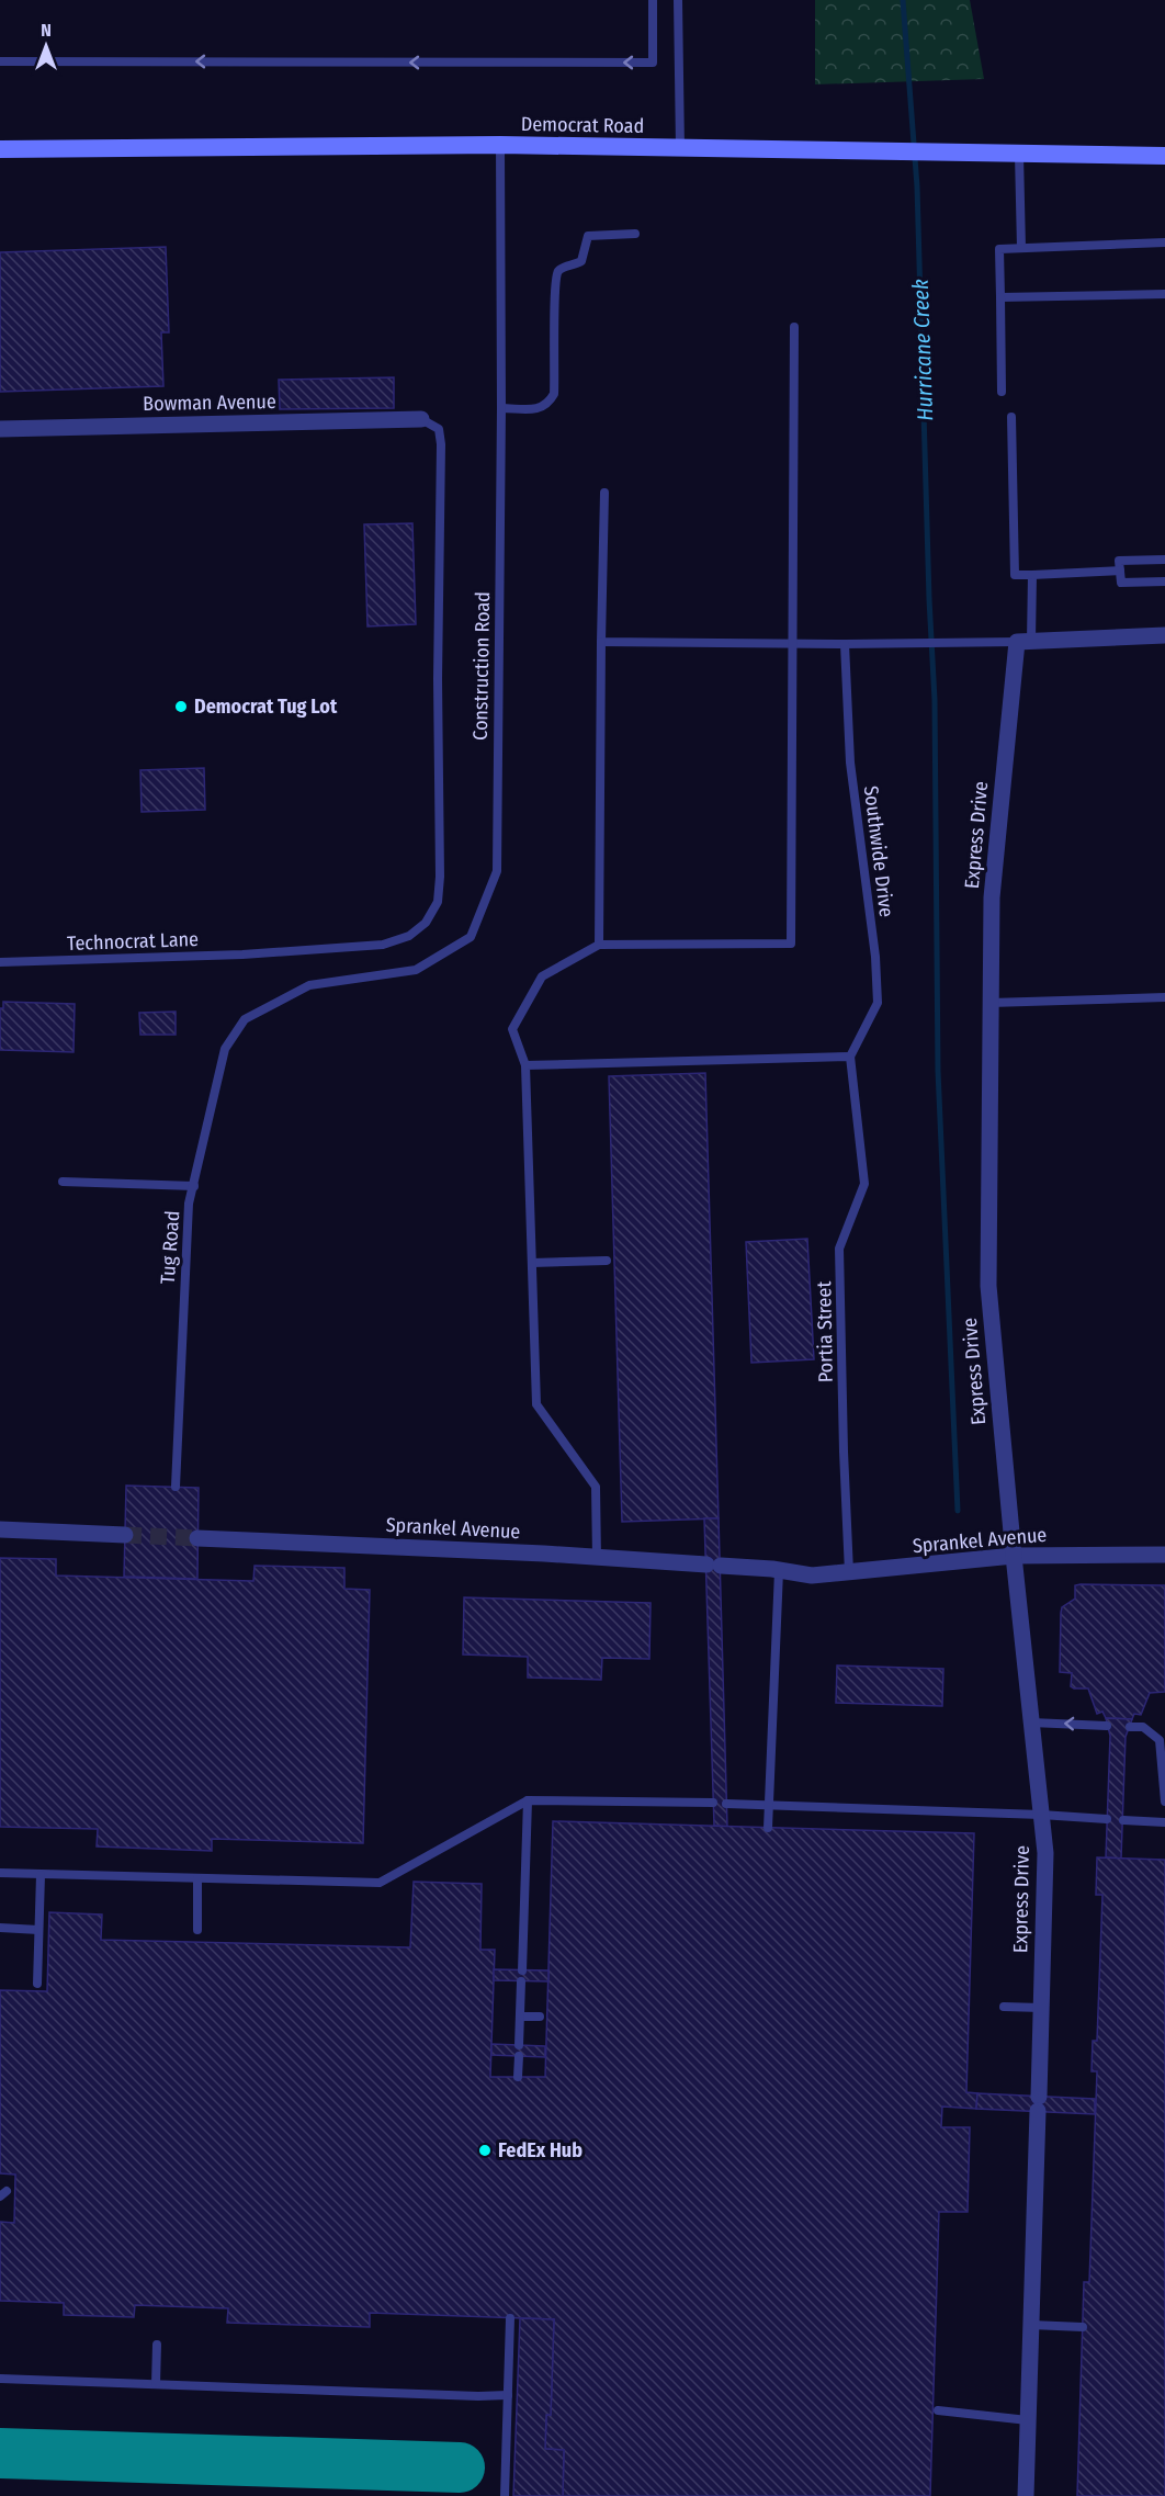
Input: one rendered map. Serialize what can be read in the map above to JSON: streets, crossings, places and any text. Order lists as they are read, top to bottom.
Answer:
{
  "streets": {
    "main road": ["Democrat Road"],
    "street": ["Bowman Avenue", "Express Drive", "Sprankel Avenue"],
    "lane": [
      "Construction Road",
      "Southwide Drive",
      "Technocrat Lane",
      "Tug Road",
      "Portia Street"
    ]
  },
  "crossings": [
    ["Democrat Road", "Construction Road"],
    ["Bowman Avenue", "Technocrat Lane"],
    ["Construction Road", "Tug Road"],
    ["Express Drive", "Sprankel Avenue"],
    ["Southwide Drive", "Portia Street"],
    ["Portia Street", "Sprankel Avenue"]
  ],
  "water": ["Hurricane Creek"],
  "places": ["Democrat Tug Lot", "FedEx Hub"],
  "north": "top"
}
